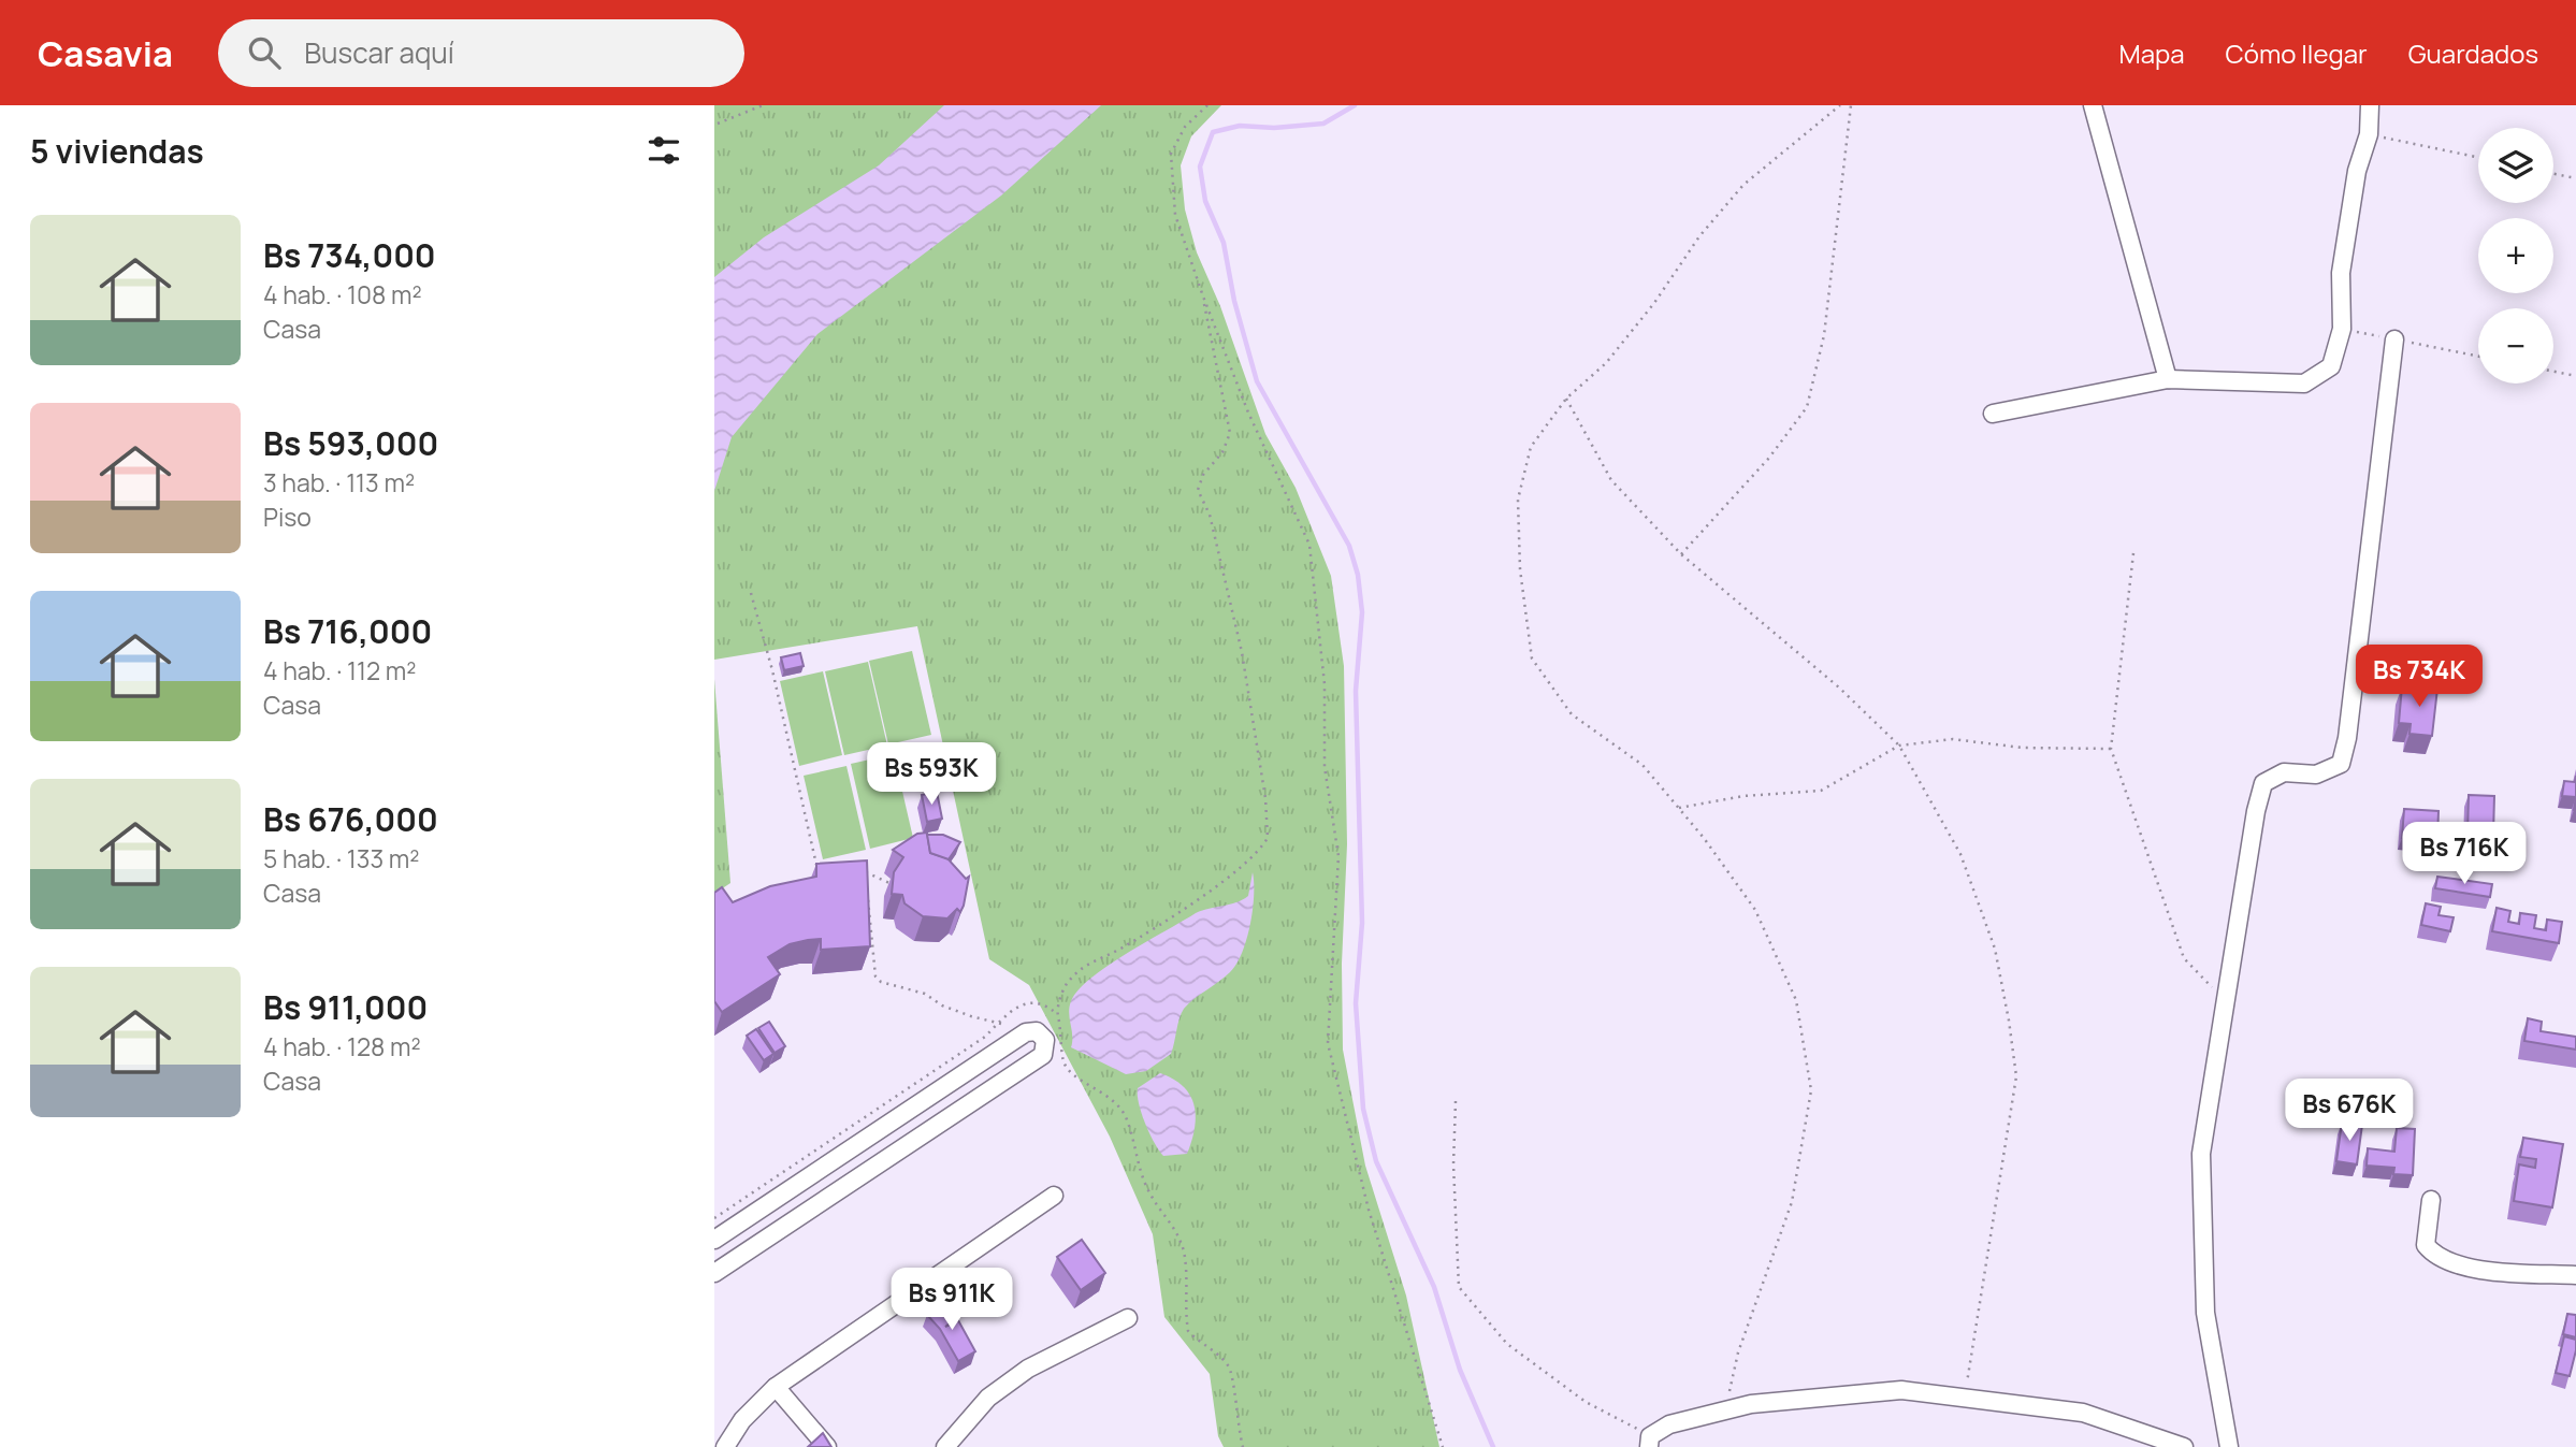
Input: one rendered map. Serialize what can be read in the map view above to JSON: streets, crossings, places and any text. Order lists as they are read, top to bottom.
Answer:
{
  "page": {
    "header": "Casavia",
    "search": "Buscar aquí",
    "nav": ["Mapa", "Cómo llegar", "Guardados"],
    "heading": "5 viviendas",
    "map_buttons": ["+", "−"],
    "list": [
      {
        "name": "Bs 734,000",
        "note": "4 hab. · 108 m² · Casa"
      },
      {
        "name": "Bs 593,000",
        "note": "3 hab. · 113 m² · Piso"
      },
      {
        "name": "Bs 716,000",
        "note": "4 hab. · 112 m² · Casa"
      },
      {
        "name": "Bs 676,000",
        "note": "5 hab. · 133 m² · Casa"
      },
      {
        "name": "Bs 911,000",
        "note": "4 hab. · 128 m² · Casa"
      }
    ],
    "price": [
      "Bs 734K",
      "Bs 593K",
      "Bs 716K",
      "Bs 676K",
      "Bs 911K"
    ]
  }
}
